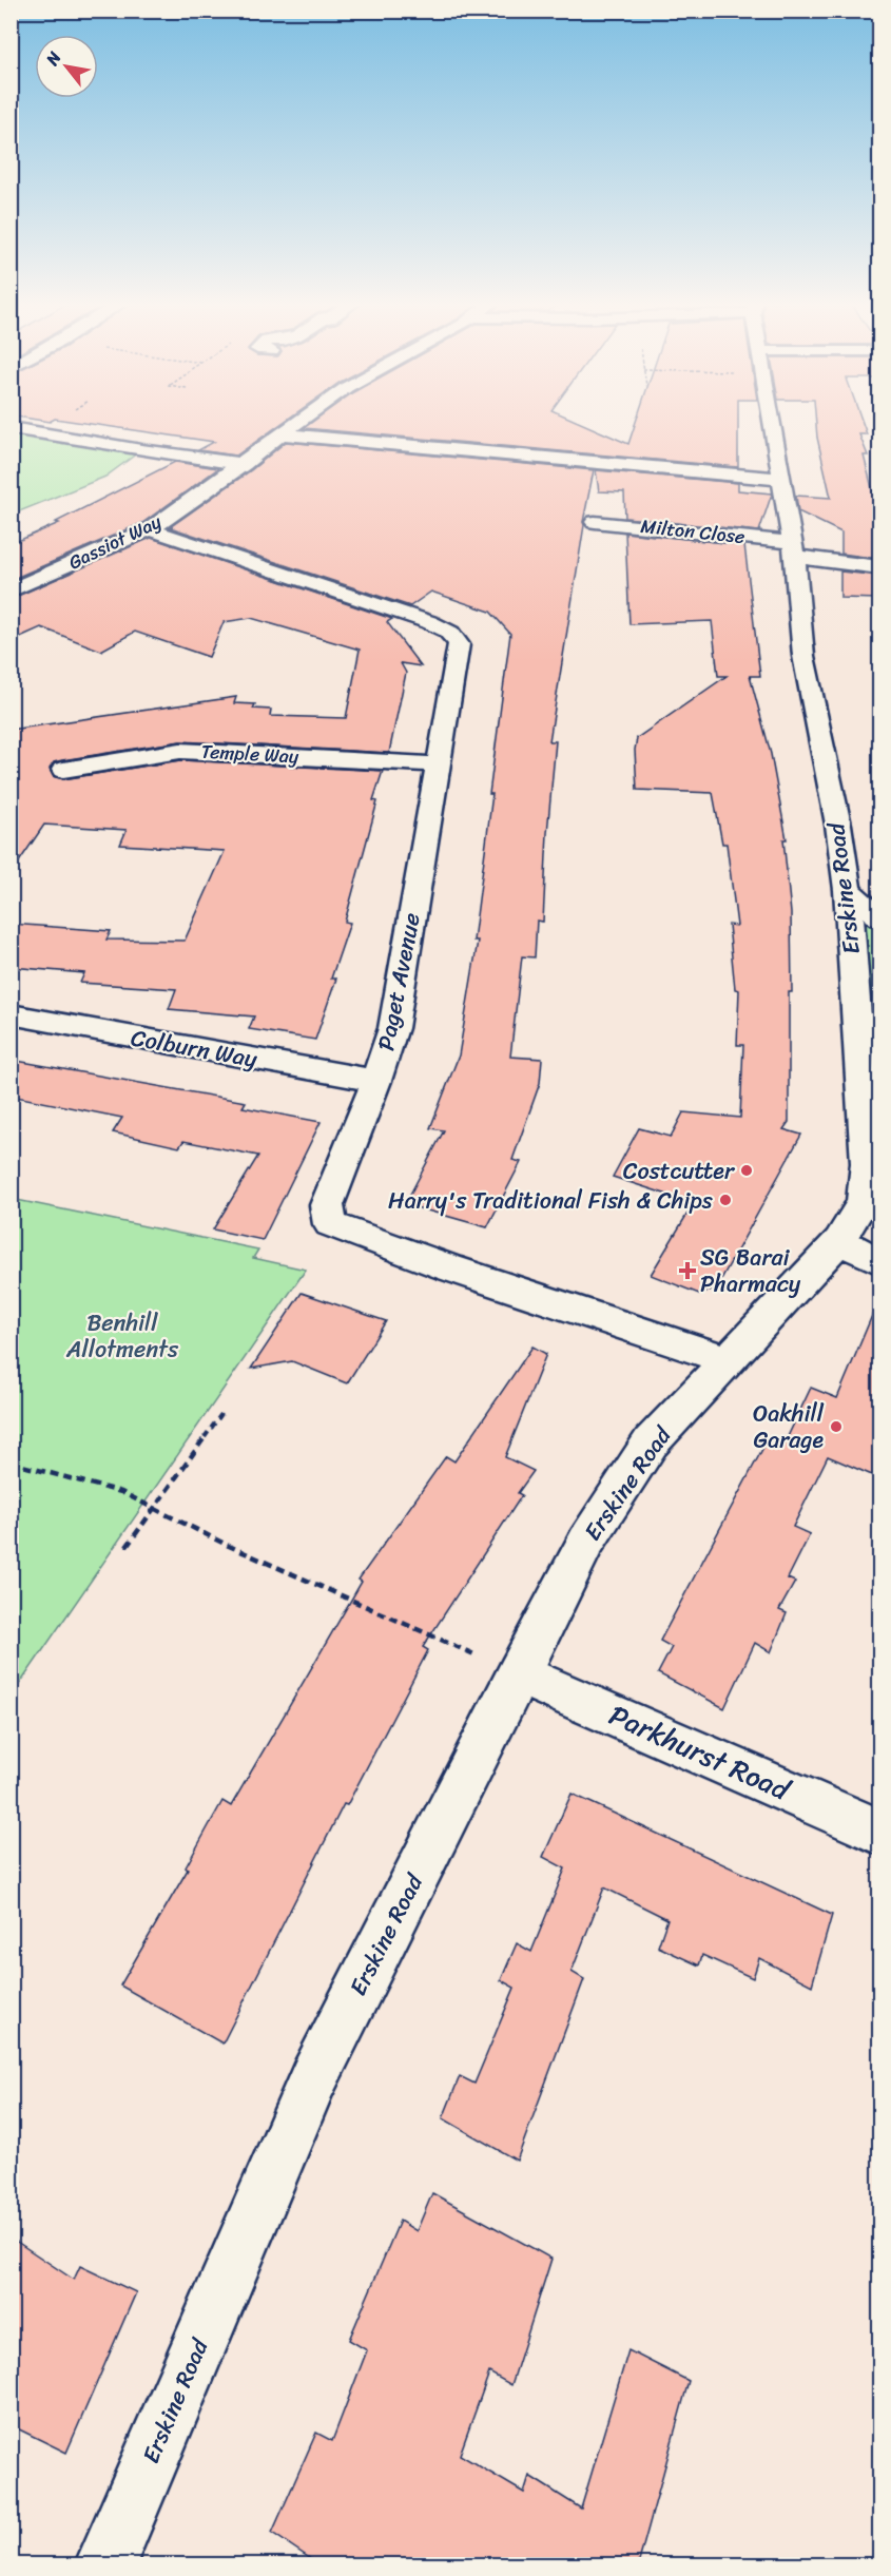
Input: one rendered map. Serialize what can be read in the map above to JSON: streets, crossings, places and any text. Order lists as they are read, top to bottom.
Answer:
{
  "streets": {
    "street": [
      "Milton Close",
      "Gassiot Way",
      "Temple Way",
      "Erskine Road",
      "Paget Avenue",
      "Colburn Way",
      "Parkhurst Road"
    ]
  },
  "crossings": [
    ["Milton Close", "Erskine Road"],
    ["Gassiot Way", "Paget Avenue"],
    ["Temple Way", "Paget Avenue"],
    ["Erskine Road", "Paget Avenue"],
    ["Erskine Road", "Parkhurst Road"],
    ["Paget Avenue", "Colburn Way"]
  ],
  "parks": ["Benhill Allotments"],
  "places": {
    "other": ["Costcutter", "Harry's Traditional Fish & Chips", "Oakhill Garage"],
    "health": ["SG Barai Pharmacy"]
  },
  "north": "top left"
}
